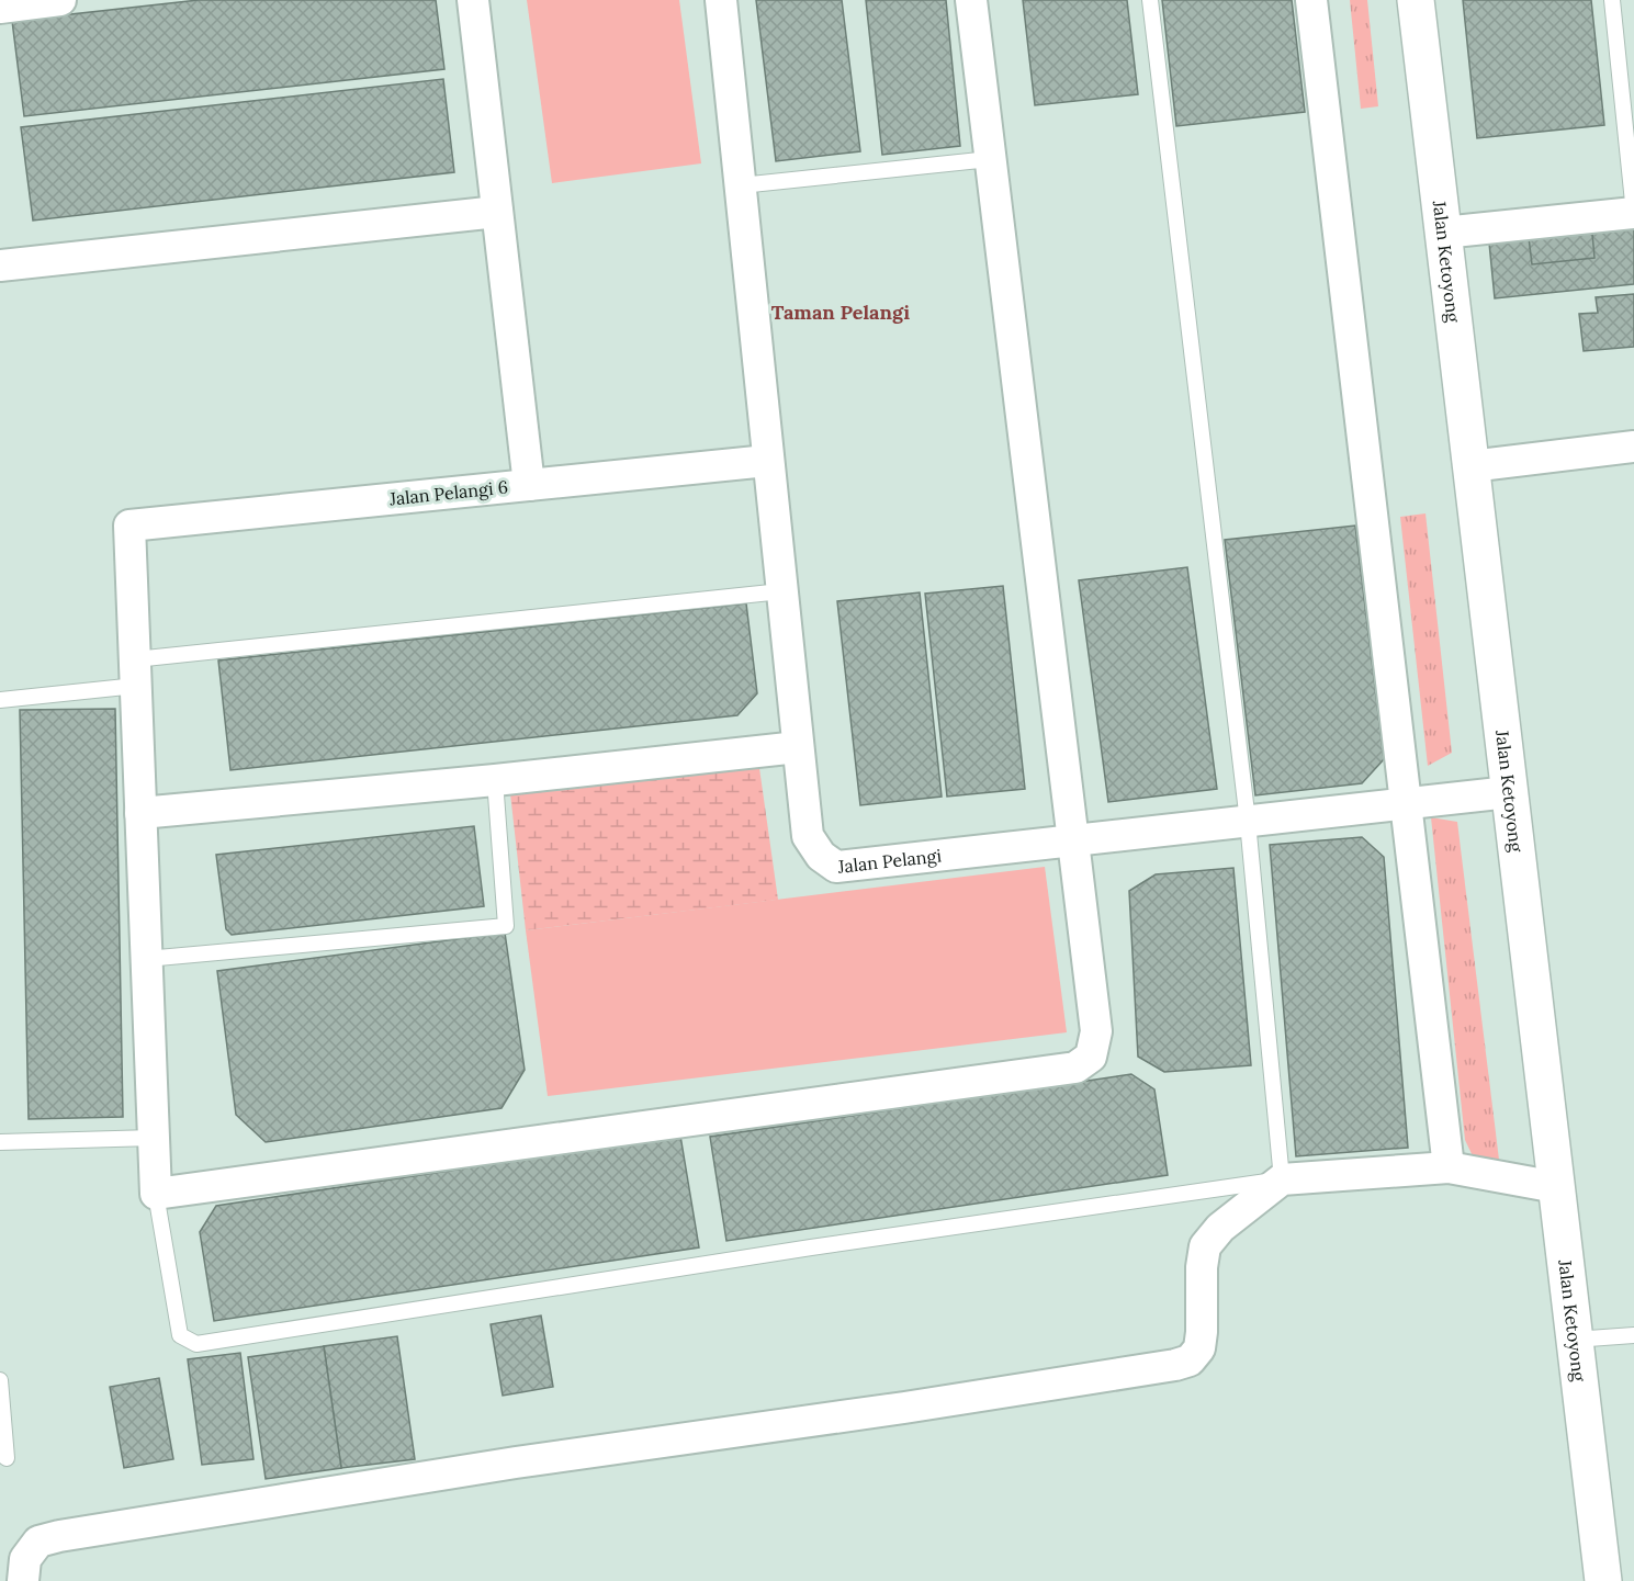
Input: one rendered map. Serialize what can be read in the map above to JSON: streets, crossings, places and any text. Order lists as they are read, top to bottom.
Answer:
{
  "streets": {
    "street": ["Jalan Ketoyong", "Jalan Pelangi 6", "Jalan Pelangi"]
  },
  "crossings": [
    ["Jalan Pelangi 6", "Jalan Pelangi"]
  ],
  "districts": ["Taman Pelangi"]
}
